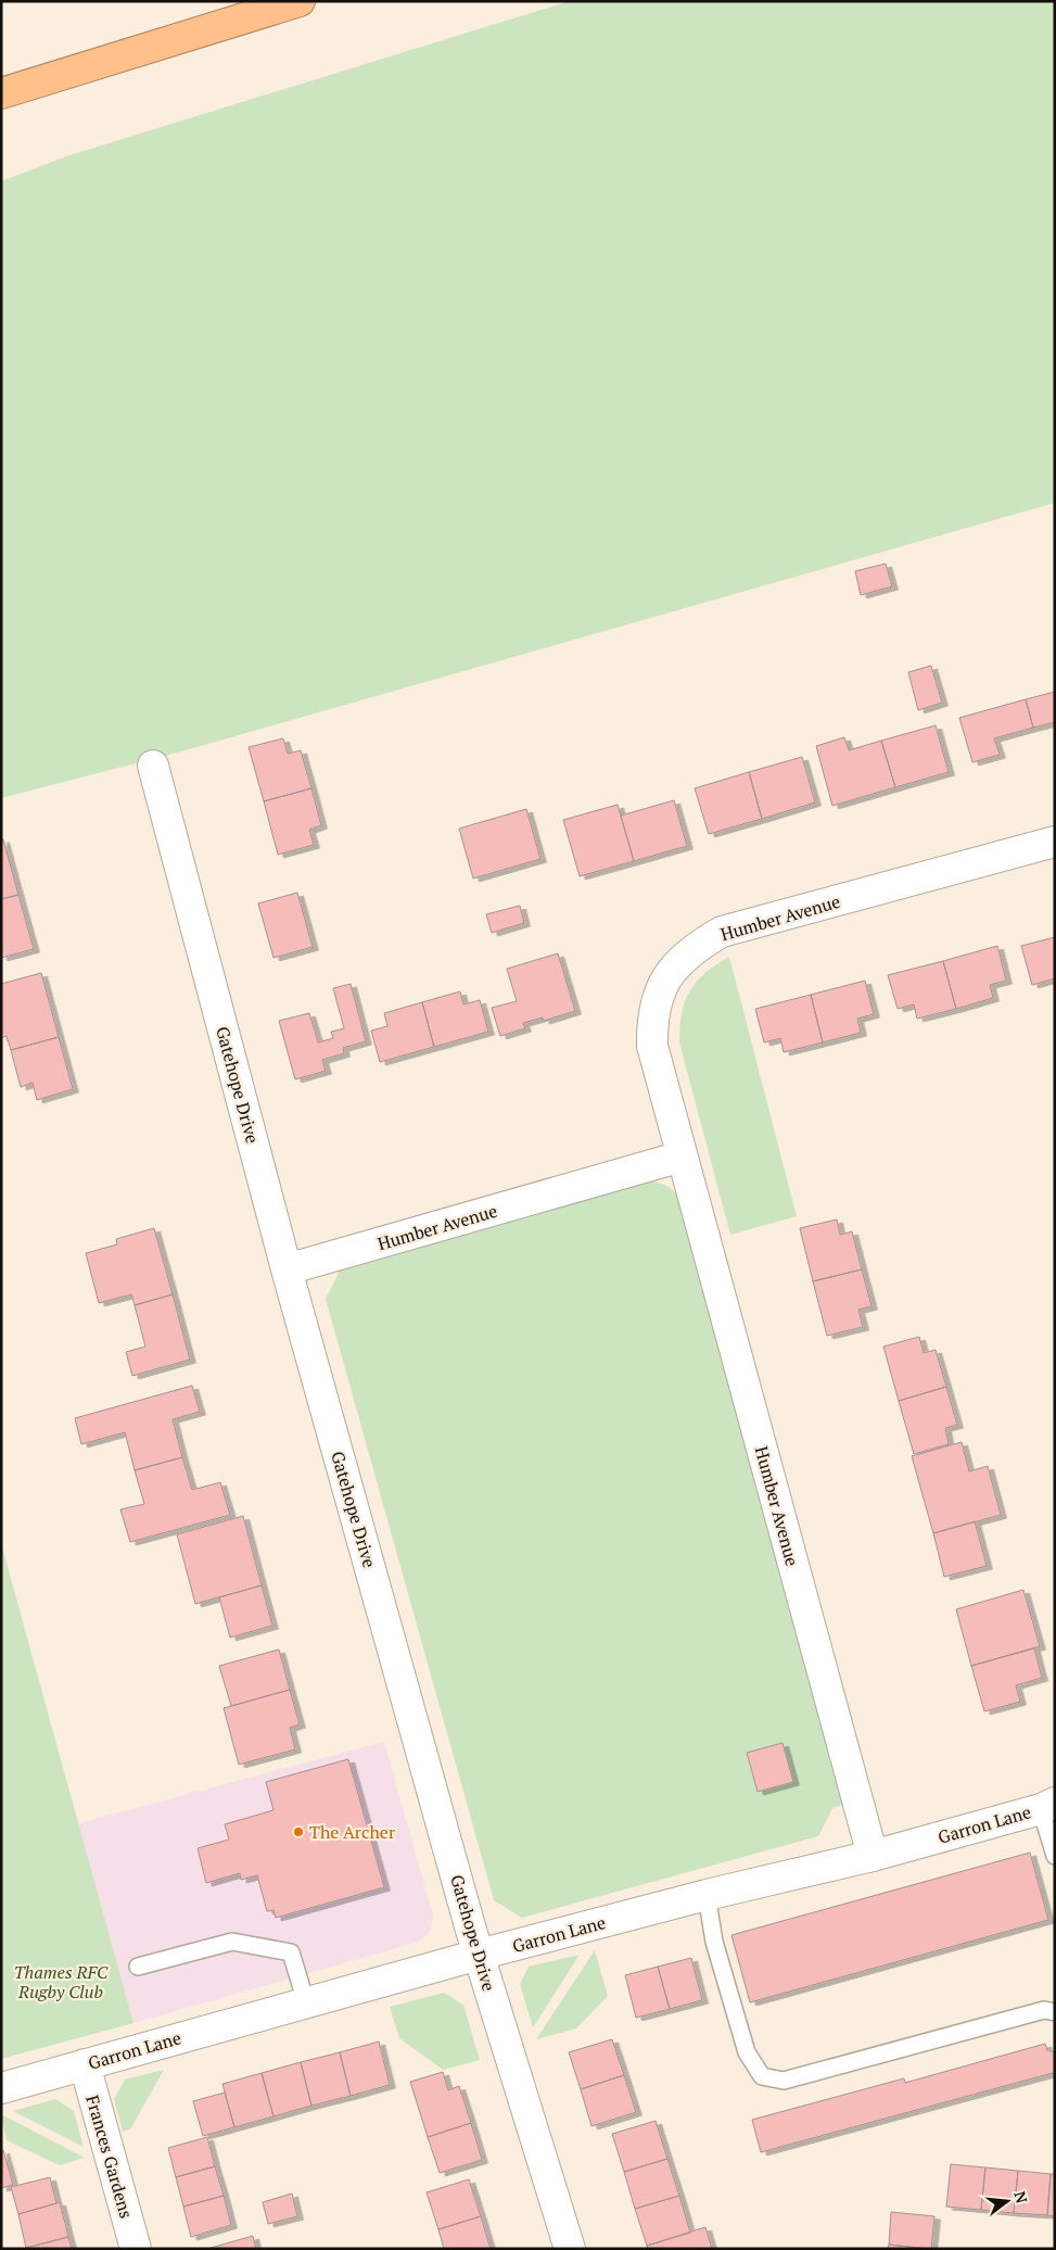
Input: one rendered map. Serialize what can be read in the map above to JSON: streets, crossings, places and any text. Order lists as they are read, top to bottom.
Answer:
{
  "streets": {
    "street": [
      "Humber Avenue",
      "Gatehope Drive",
      "Garron Lane",
      "Frances Gardens"
    ]
  },
  "crossings": [
    ["Humber Avenue", "Gatehope Drive"],
    ["Humber Avenue", "Garron Lane"],
    ["Gatehope Drive", "Garron Lane"],
    ["Garron Lane", "Frances Gardens"]
  ],
  "parks": ["Thames RFC Rugby Club"],
  "places": ["The Archer"],
  "north": "right"
}
